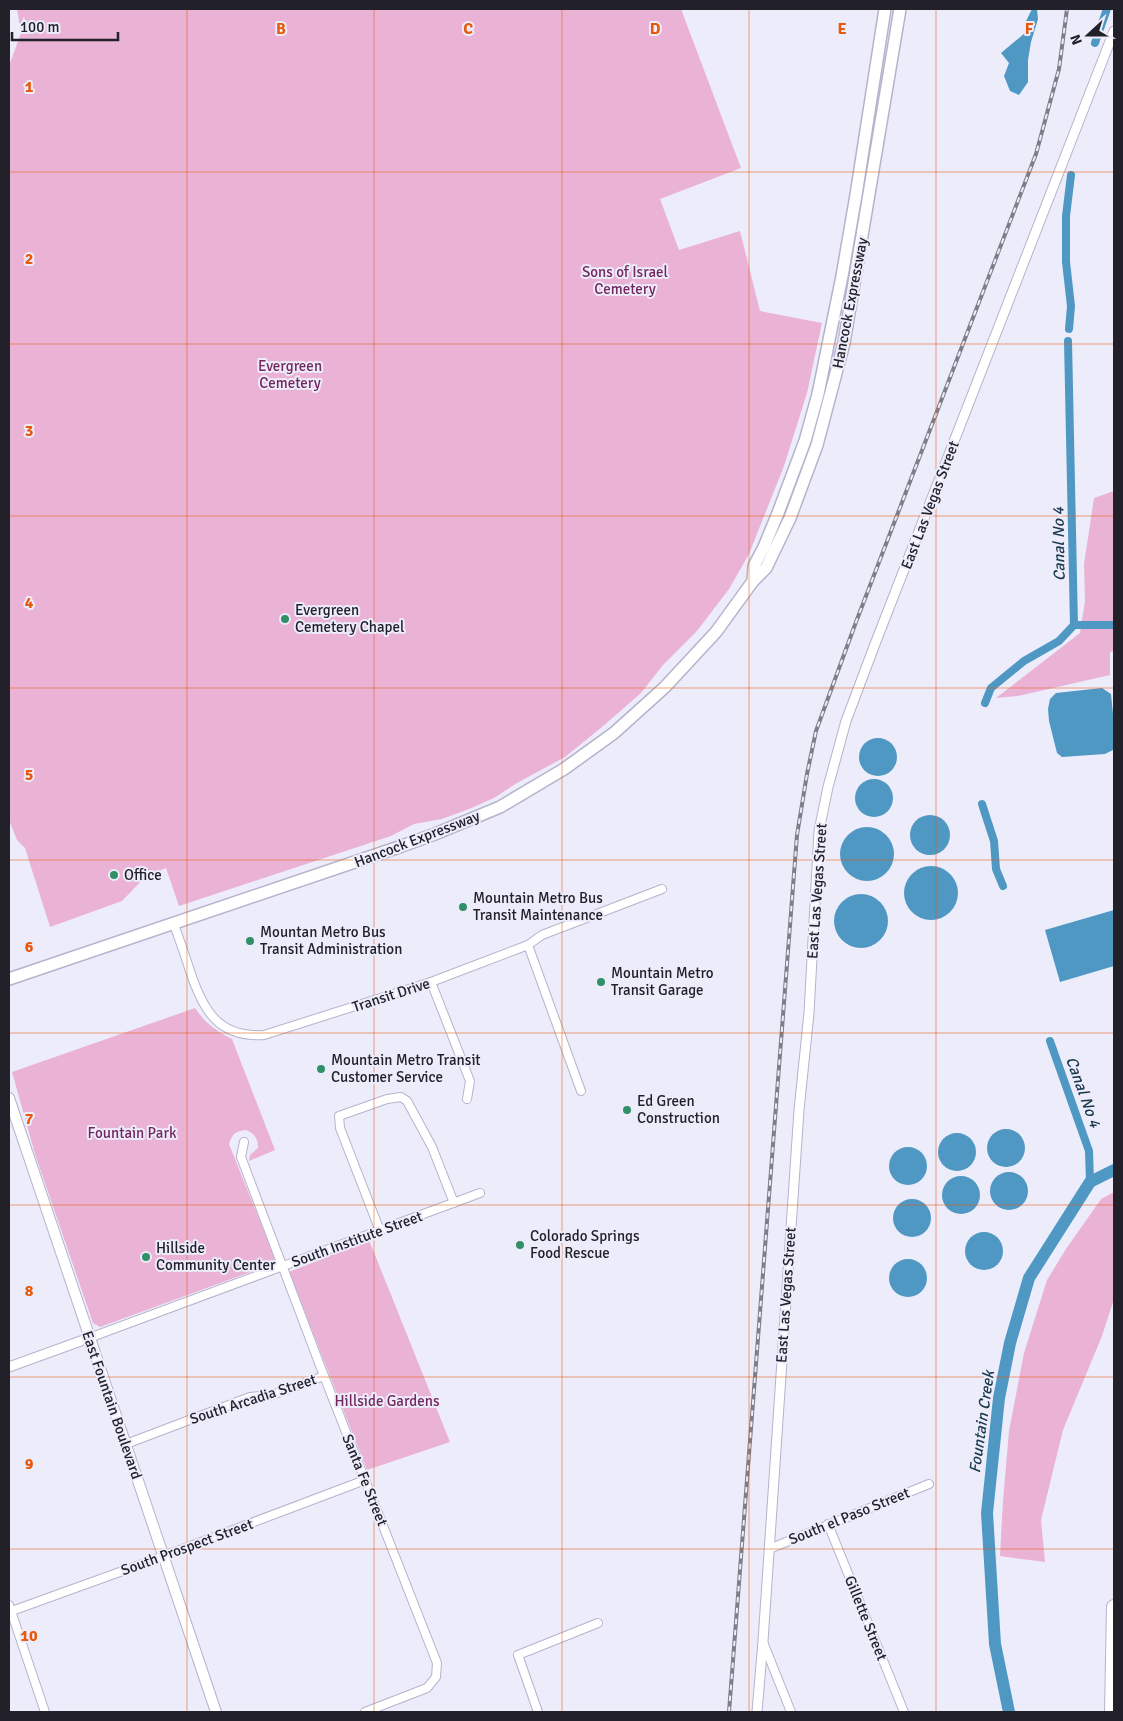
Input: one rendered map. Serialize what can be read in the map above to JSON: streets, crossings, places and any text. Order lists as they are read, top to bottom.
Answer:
{
  "streets": {
    "main road": ["Hancock Expressway", "East Fountain Boulevard"],
    "street": [
      "East Las Vegas Street",
      "Transit Drive",
      "South Institute Street",
      "South Arcadia Street",
      "Santa Fe Street",
      "South el Paso Street",
      "South Prospect Street",
      "Gillette Street"
    ]
  },
  "crossings": [
    ["Hancock Expressway", "Transit Drive"],
    ["East Las Vegas Street", "South el Paso Street"],
    ["South Institute Street", "East Fountain Boulevard"],
    ["South Institute Street", "Santa Fe Street"],
    ["South Arcadia Street", "East Fountain Boulevard"],
    ["South Arcadia Street", "Santa Fe Street"],
    ["East Fountain Boulevard", "South Prospect Street"],
    ["Santa Fe Street", "South Prospect Street"],
    ["South el Paso Street", "Gillette Street"]
  ],
  "water": ["Canal No 4", "Fountain Creek"],
  "parks": [
    "Sons of Israel Cemetery",
    "Evergreen Cemetery",
    "Fountain Park",
    "Hillside Gardens"
  ],
  "places": [
    "Evergreen Cemetery Chapel",
    "Office",
    "Mountain Metro Bus Transit Maintenance",
    "Mountan Metro Bus Transit Administration",
    "Mountain Metro Transit Garage",
    "Mountain Metro Transit Customer Service",
    "Ed Green Construction",
    "Colorado Springs Food Rescue",
    "Hillside Community Center"
  ],
  "scale_bar": "100 m",
  "north": "left",
  "grid": {
    "columns": [
      "B",
      "C",
      "D",
      "E",
      "F"
    ],
    "rows": [
      "1",
      "2",
      "3",
      "4",
      "5",
      "6",
      "7",
      "8",
      "9",
      "10"
    ]
  }
}
